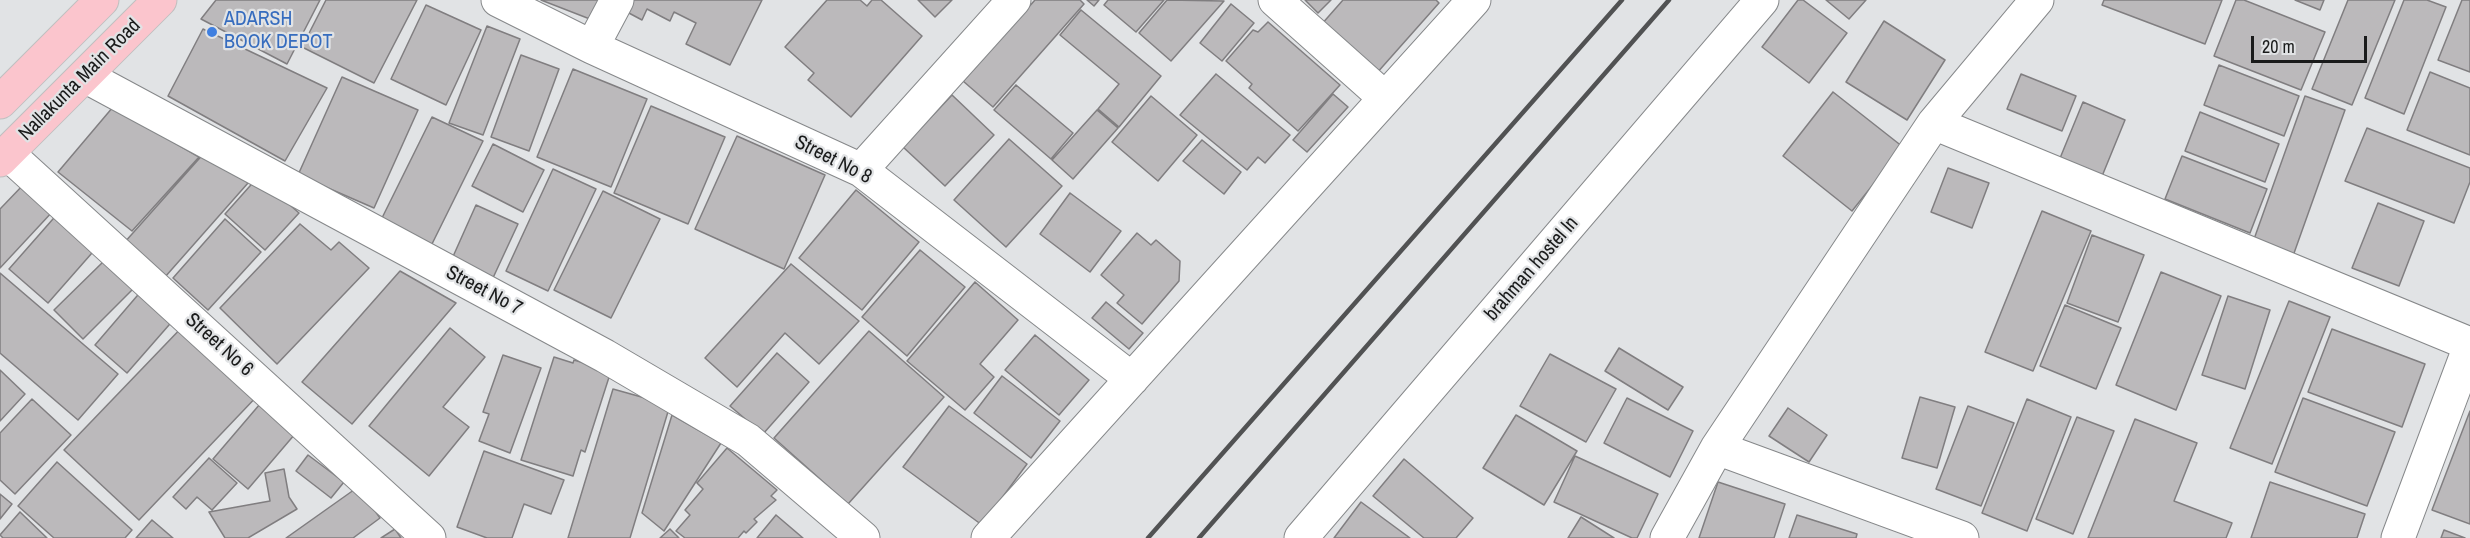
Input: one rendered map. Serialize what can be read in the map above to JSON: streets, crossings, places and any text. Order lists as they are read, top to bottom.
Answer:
{
  "streets": {
    "main road": ["Nallakunta Main Road"],
    "street": [
      "Street No 8",
      "brahman hostel ln",
      "Street No 7",
      "Street No 6"
    ]
  },
  "crossings": [
    ["Nallakunta Main Road", "Street No 7"],
    ["Nallakunta Main Road", "Street No 6"]
  ],
  "places": ["ADARSH BOOK DEPOT"],
  "scale_bar": "20 m"
}
